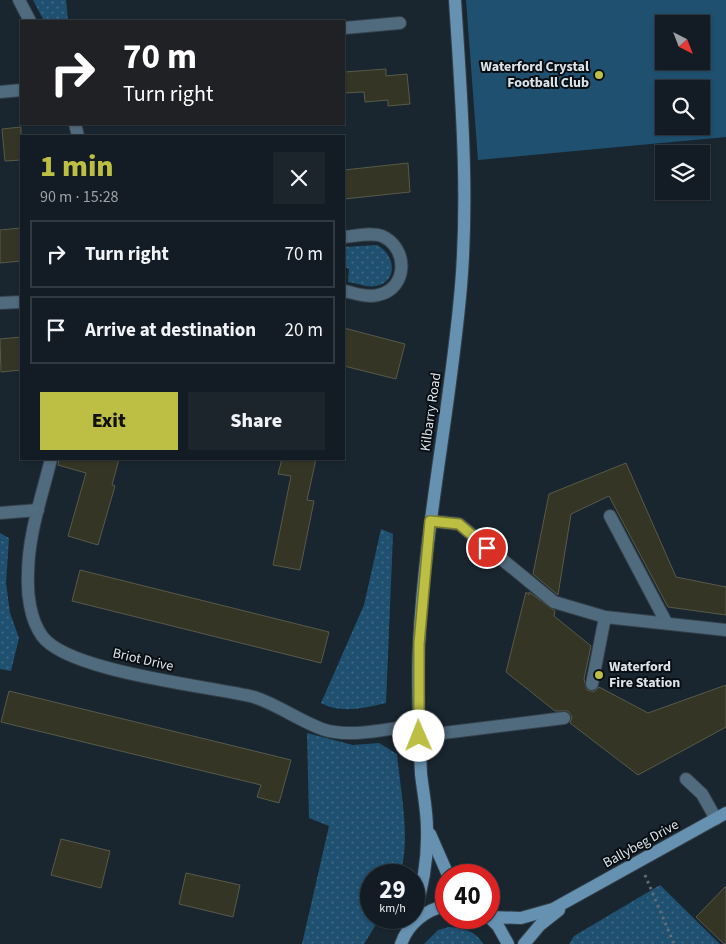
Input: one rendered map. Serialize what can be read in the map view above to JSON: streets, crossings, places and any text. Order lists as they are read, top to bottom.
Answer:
{
  "streets": {
    "street": ["Kilbarry Road", "Briot Drive", "Ballybeg Drive"]
  },
  "crossings": [
    ["Kilbarry Road", "Briot Drive"]
  ],
  "places": ["Waterford Crystal Football Club", "Waterford Fire Station"],
  "north": "bottom right",
  "page": {
    "turn": ["70 m", "Turn right"],
    "heading": ["1 min", "90 m · 15:28"],
    "list": [
      {
        "name": "Turn right",
        "value": "70 m"
      },
      {
        "name": "Arrive at destination",
        "value": "20 m"
      }
    ],
    "buttons": ["Exit", "Share"],
    "speed": "29 km/h",
    "limit": "40"
  }
}
